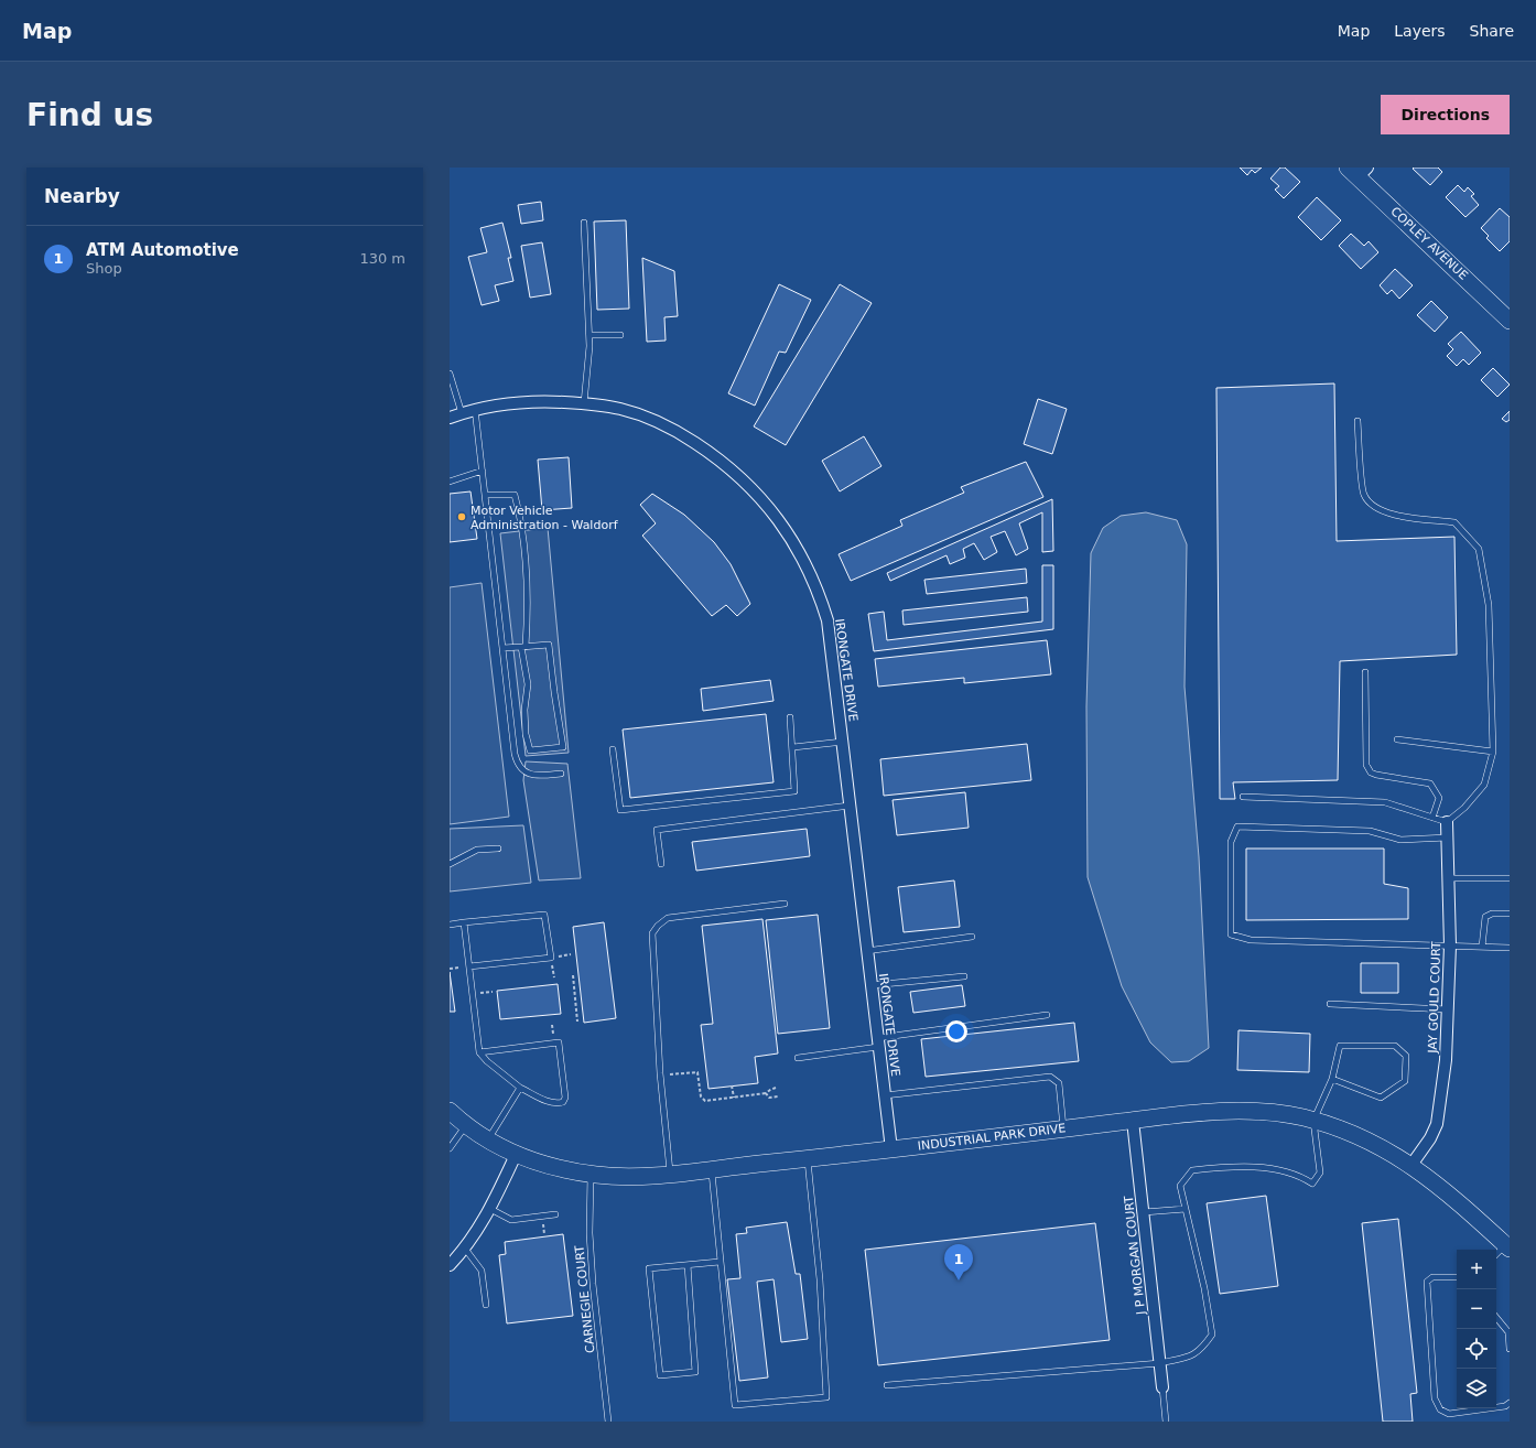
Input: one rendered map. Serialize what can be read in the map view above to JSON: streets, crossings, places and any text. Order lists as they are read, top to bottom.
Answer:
{
  "streets": {
    "street": [
      "COPLEY AVENUE",
      "IRONGATE DRIVE",
      "JAY GOULD COURT",
      "INDUSTRIAL PARK DRIVE",
      "J P MORGAN COURT"
    ],
    "lane": ["CARNEGIE COURT"]
  },
  "crossings": [
    ["IRONGATE DRIVE", "INDUSTRIAL PARK DRIVE"],
    ["JAY GOULD COURT", "INDUSTRIAL PARK DRIVE"],
    ["INDUSTRIAL PARK DRIVE", "J P MORGAN COURT"],
    ["INDUSTRIAL PARK DRIVE", "CARNEGIE COURT"]
  ],
  "places": ["Motor Vehicle Administration - Waldorf"],
  "page": {
    "header": "Map",
    "nav": ["Map", "Layers", "Share"],
    "buttons": "Directions",
    "title": "Find us",
    "heading": "Nearby",
    "list": [
      {
        "mark": "1",
        "name": "ATM Automotive",
        "note": "Shop",
        "value": "130 m"
      }
    ],
    "pins": "1",
    "map_buttons": ["+", "−"]
  }
}
